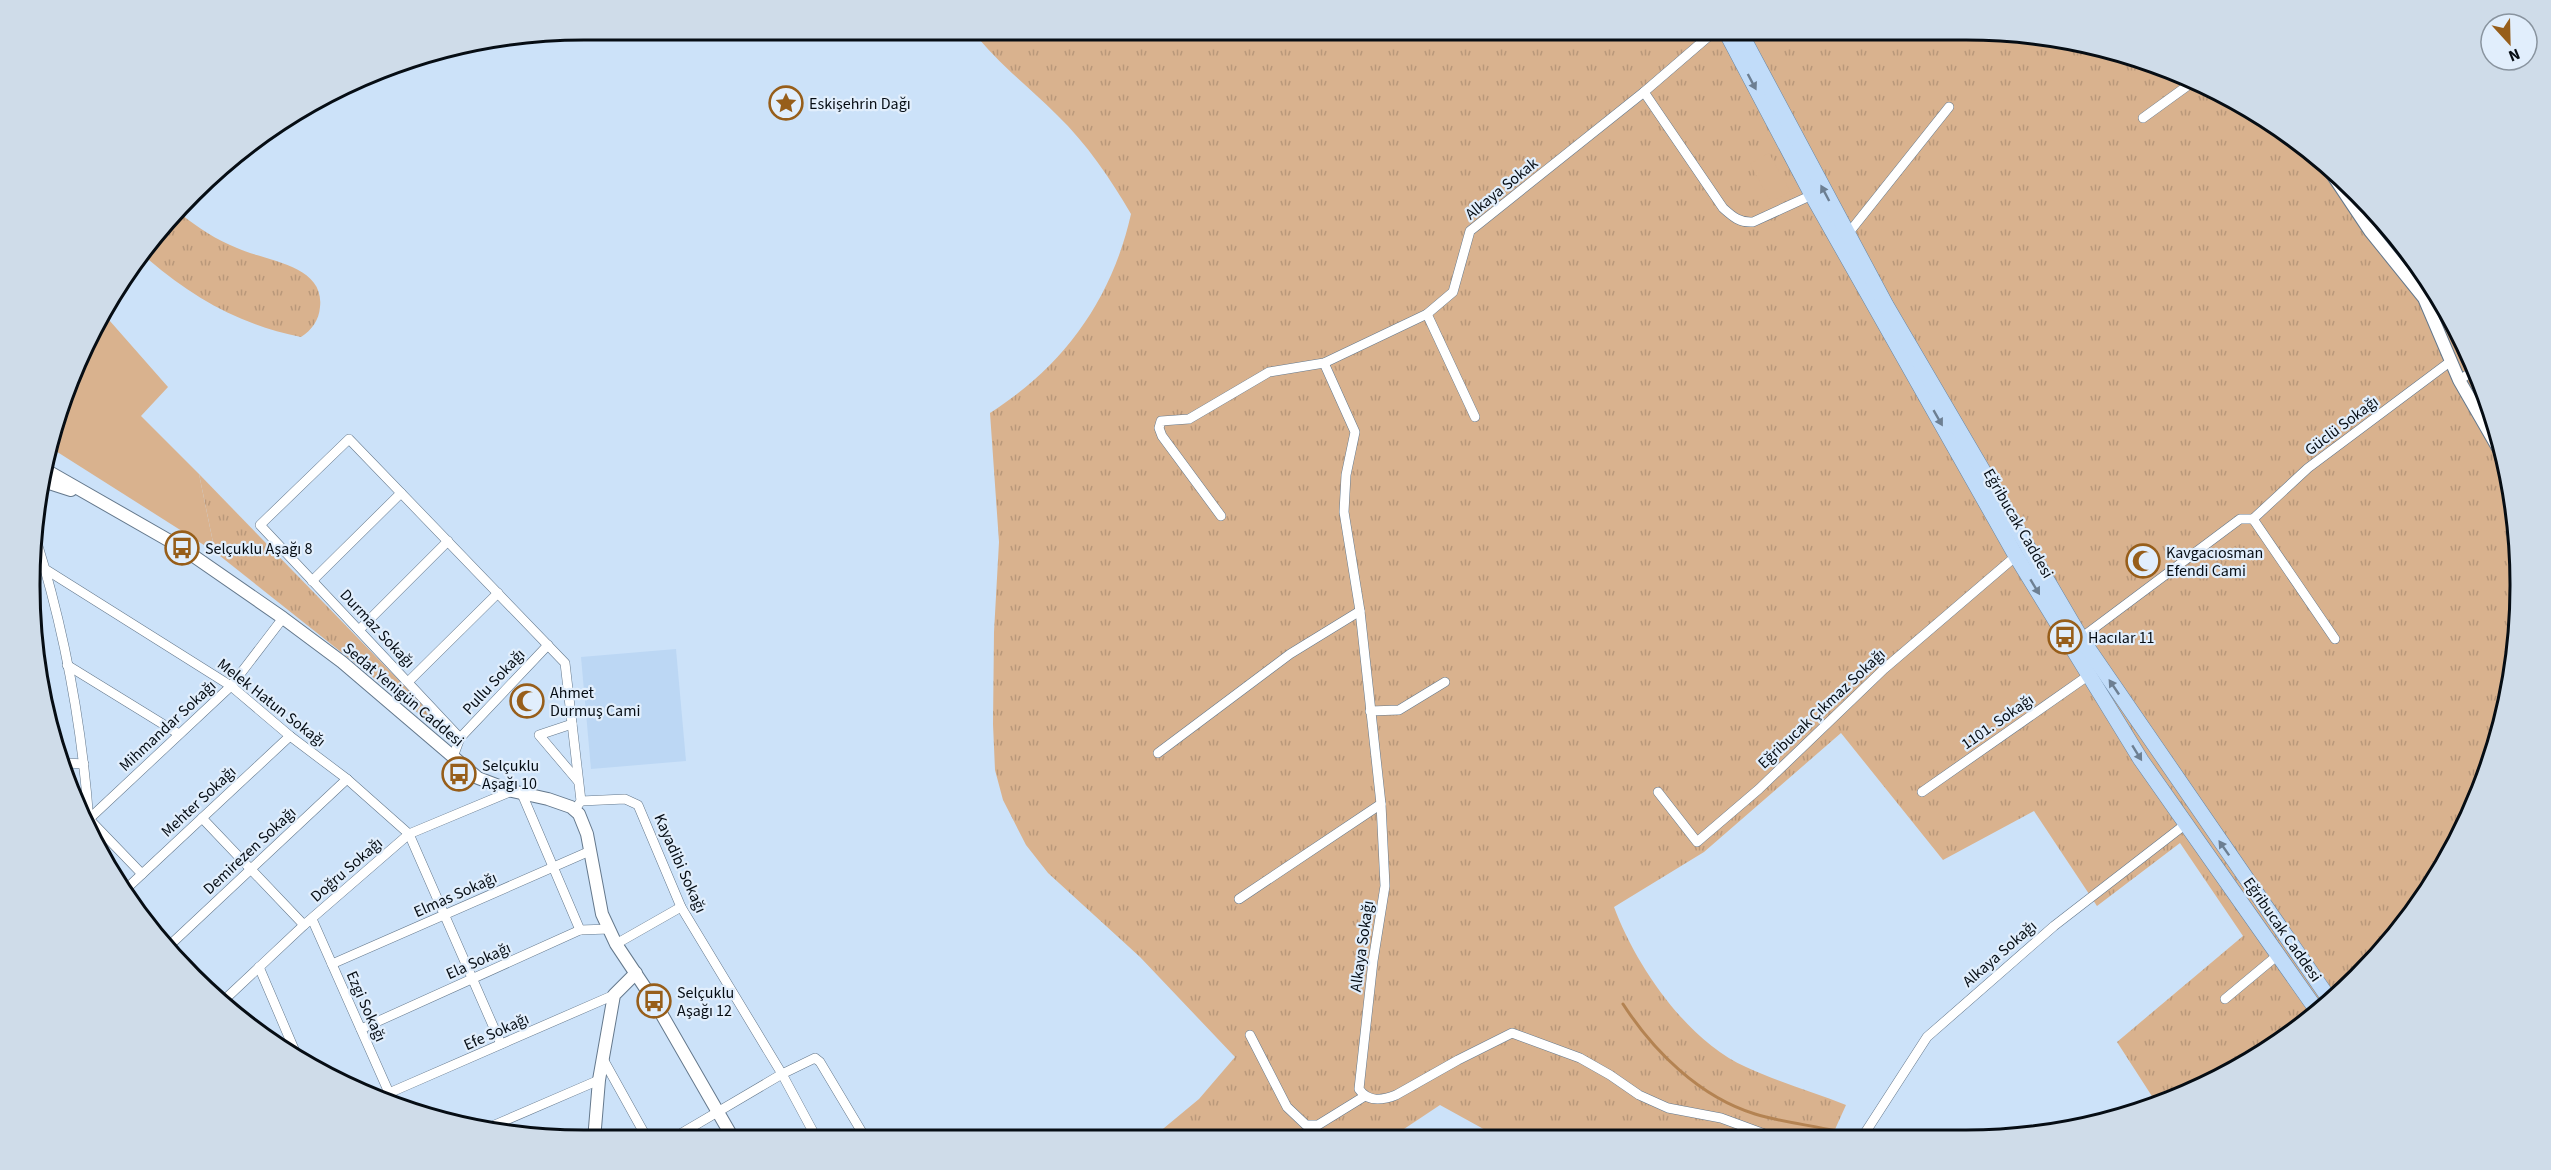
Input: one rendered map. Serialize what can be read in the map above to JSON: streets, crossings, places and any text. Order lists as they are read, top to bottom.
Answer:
{
  "streets": {
    "main road": ["Eğribucak Caddesi"],
    "street": [
      "Alkaya Sokak",
      "Güclü Sokağı",
      "Durmaz Sokağı",
      "Pullu Sokağı",
      "Sedat Yenigün Caddesi",
      "Melek Hatun Sokağı",
      "Eğribucak Çıkmaz Sokağı",
      "1101. Sokağı",
      "Mihmandar Sokağı",
      "Mehter Sokağı",
      "Demirezen Sokağı",
      "Kayadibi Sokağı",
      "Doğru Sokağı",
      "Elmas Sokağı",
      "Alkaya Sokağı",
      "Ela Sokağı",
      "Ezgi Sokağı",
      "Efe Sokağı"
    ]
  },
  "crossings": [
    ["Alkaya Sokak", "Alkaya Sokağı"],
    ["Güclü Sokağı", "Eğribucak Caddesi"],
    ["Eğribucak Caddesi", "Eğribucak Çıkmaz Sokağı"],
    ["Eğribucak Caddesi", "1101. Sokağı"],
    ["Eğribucak Caddesi", "Alkaya Sokağı"],
    ["Durmaz Sokağı", "Pullu Sokağı"],
    ["Sedat Yenigün Caddesi", "Mihmandar Sokağı"],
    ["Sedat Yenigün Caddesi", "Kayadibi Sokağı"],
    ["Sedat Yenigün Caddesi", "Doğru Sokağı"],
    ["Melek Hatun Sokağı", "Mihmandar Sokağı"],
    ["Melek Hatun Sokağı", "Mehter Sokağı"],
    ["Melek Hatun Sokağı", "Demirezen Sokağı"],
    ["Melek Hatun Sokağı", "Doğru Sokağı"],
    ["Mehter Sokağı", "Ezgi Sokağı"],
    ["Demirezen Sokağı", "Ezgi Sokağı"],
    ["Doğru Sokağı", "Ezgi Sokağı"],
    ["Elmas Sokağı", "Ezgi Sokağı"],
    ["Ela Sokağı", "Ezgi Sokağı"],
    ["Ezgi Sokağı", "Efe Sokağı"]
  ],
  "places": {
    "place": ["Eskişehrin Dağı"],
    "bus stop": [
      "Selçuklu Aşağı 8",
      "Hacılar 11",
      "Selçuklu Aşağı 10",
      "Selçuklu Aşağı 12"
    ],
    "mosque": ["Kavgacıosman Efendi Cami", "Ahmet Durmuş Cami"]
  },
  "north": "bottom"
}
